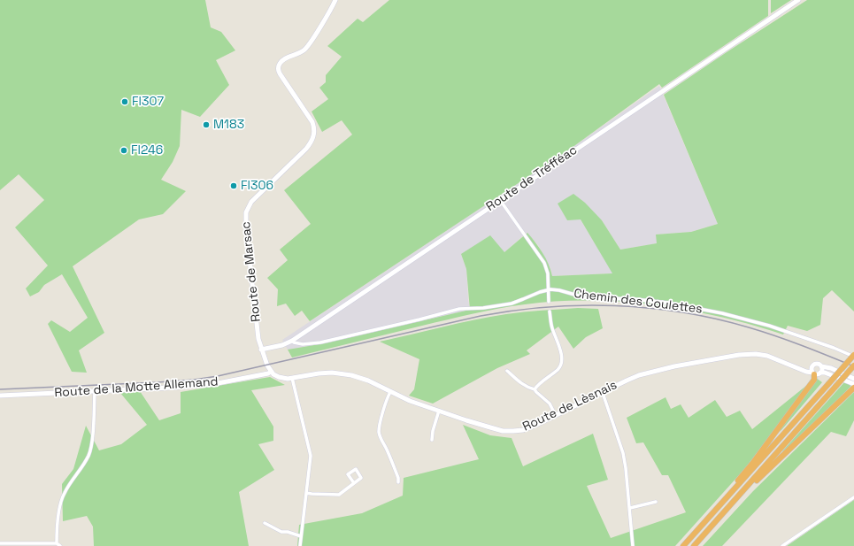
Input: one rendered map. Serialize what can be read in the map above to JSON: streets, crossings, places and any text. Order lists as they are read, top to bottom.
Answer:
{
  "streets": {
    "street": [
      "Route de Tréfféac",
      "Route de Marsac",
      "Chemin des Coulettes",
      "Route de la Motte Allemand",
      "Route de Lèsnais"
    ]
  },
  "crossings": [
    ["Route de Tréfféac", "Route de Marsac"],
    ["Route de Tréfféac", "Chemin des Coulettes"],
    ["Route de la Motte Allemand", "Route de Lèsnais"]
  ],
  "places": [
    "Fl307",
    "M183",
    "Fl246",
    "Fl306"
  ]
}
